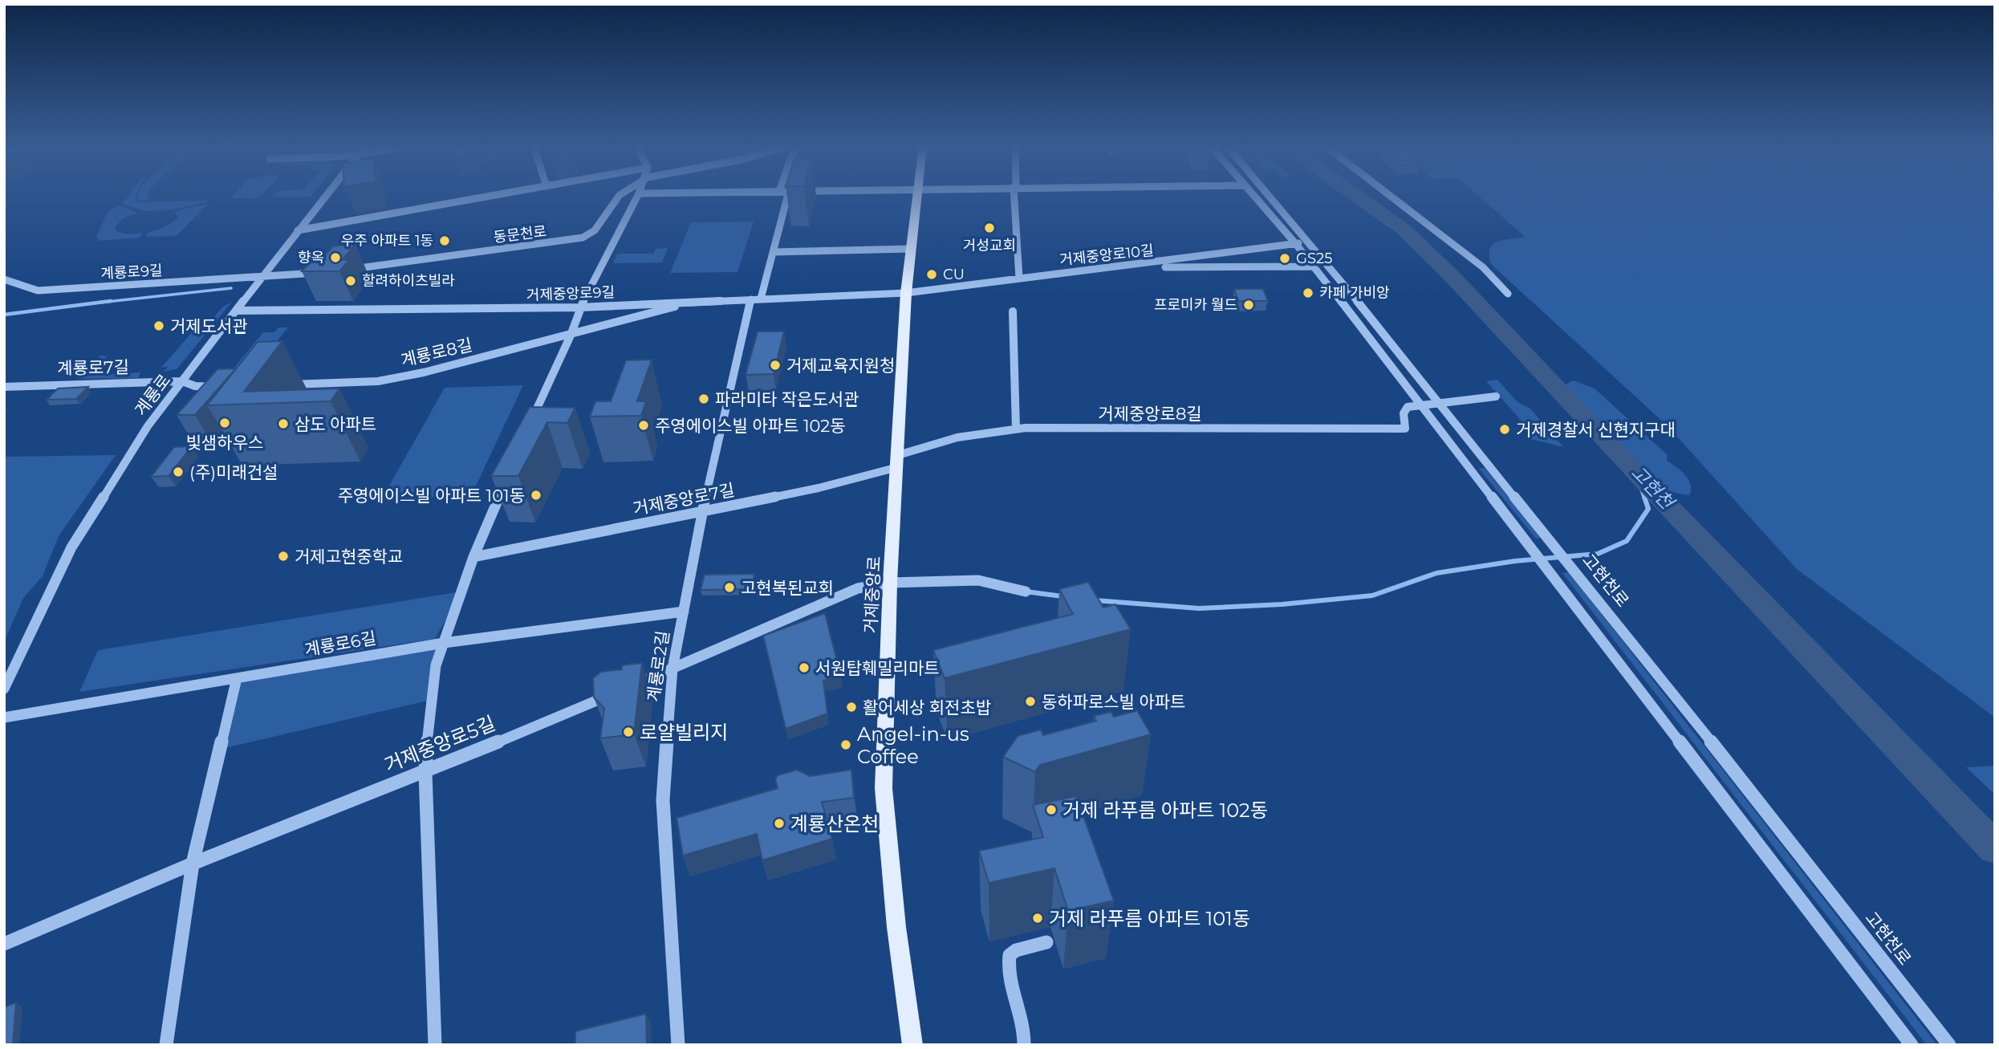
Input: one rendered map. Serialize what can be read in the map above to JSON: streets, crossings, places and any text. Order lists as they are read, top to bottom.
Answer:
{
  "streets": {
    "main road": ["거제중앙로"],
    "street": [
      "동문천로",
      "거제중앙로10길",
      "계룡로9길",
      "거제중앙로9길",
      "계룡로8길",
      "계룡로7길",
      "계룡로",
      "거제중앙로8길",
      "거제중앙로7길",
      "고현천로",
      "계룡로6길",
      "계룡로2길",
      "거제중앙로5길"
    ]
  },
  "crossings": [
    ["거제중앙로10길", "거제중앙로9길"],
    ["거제중앙로10길", "고현천로"],
    ["거제중앙로10길", "거제중앙로"],
    ["계룡로9길", "계룡로"],
    ["거제중앙로9길", "계룡로8길"],
    ["거제중앙로9길", "계룡로"],
    ["거제중앙로9길", "거제중앙로"],
    ["거제중앙로9길", "계룡로2길"],
    ["계룡로7길", "계룡로"],
    ["거제중앙로8길", "거제중앙로7길"],
    ["거제중앙로8길", "거제중앙로"],
    ["거제중앙로7길", "거제중앙로"],
    ["거제중앙로7길", "계룡로2길"],
    ["거제중앙로", "거제중앙로5길"],
    ["계룡로6길", "계룡로2길"],
    ["계룡로2길", "거제중앙로5길"]
  ],
  "water": ["고현천"],
  "places": [
    "거성교회",
    "우주 아파트 1동",
    "향옥",
    "GS25",
    "CU",
    "할려하이츠빌라",
    "카페 가비앙",
    "프로미카 월드",
    "거제도서관",
    "거제교육지원청",
    "파라미타 작은도서관",
    "빛샘하우스",
    "삼도 아파트",
    "주영에이스빌 아파트 102동",
    "거제경찰서 신현지구대",
    "(주)미래건설",
    "주영에이스빌 아파트 101동",
    "거제고현중학교",
    "고현복된교회",
    "서원탑훼밀리마트",
    "동하파로스빌 아파트",
    "활어세상 회전초밥",
    "로얄빌리지",
    "Angel-in-us Coffee",
    "거제 라푸름 아파트 102동",
    "계룡산온천",
    "거제 라푸름 아파트 101동"
  ]
}
